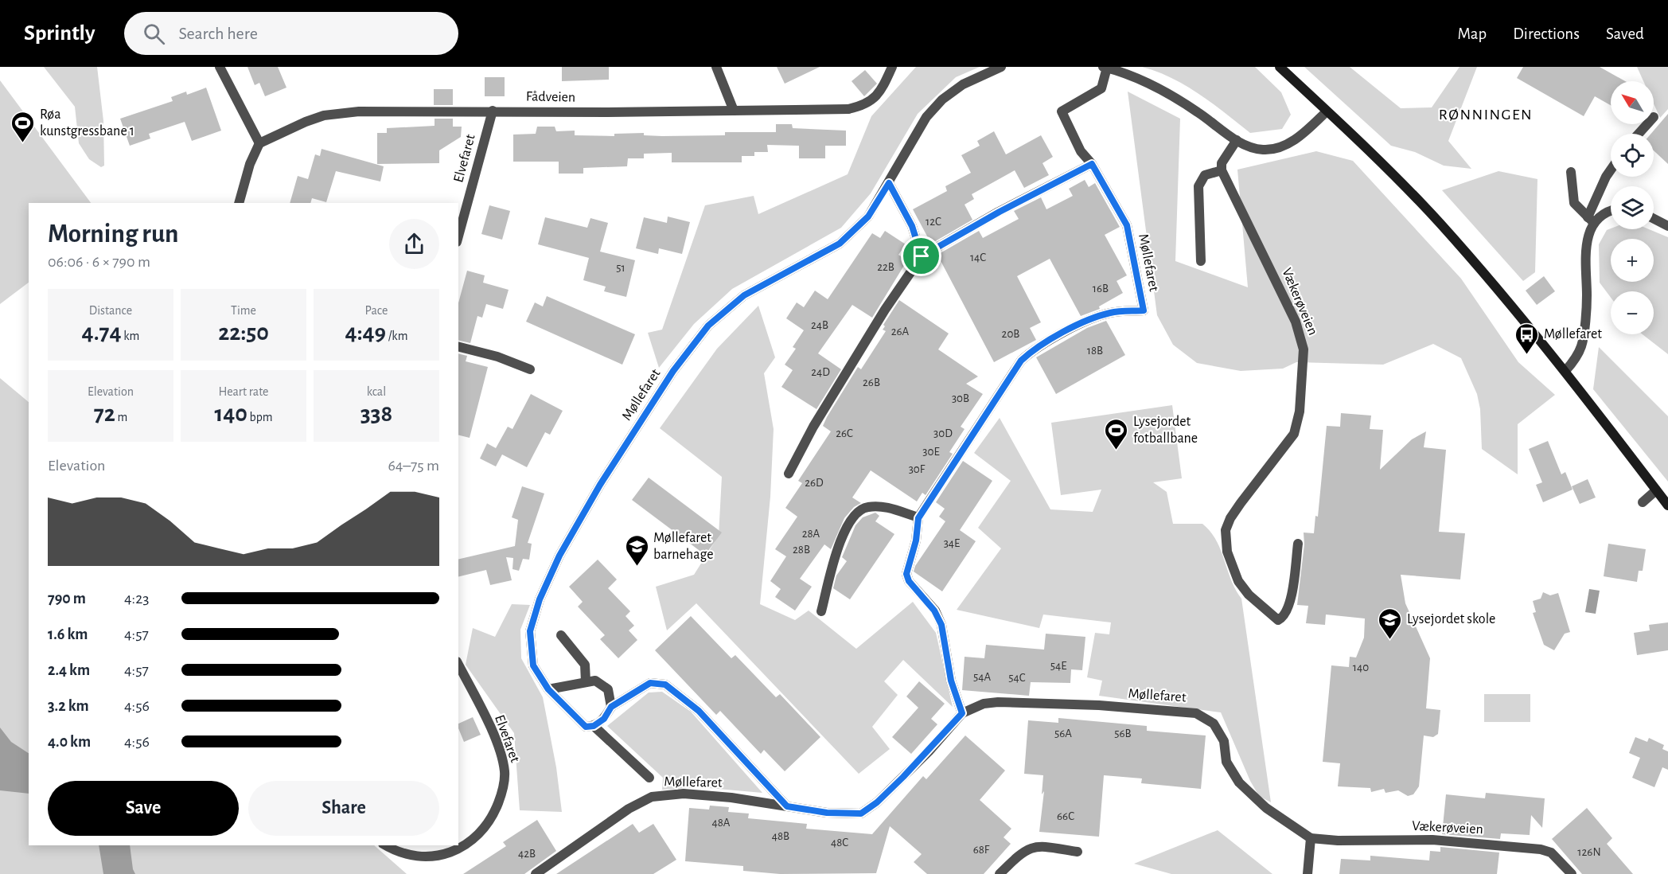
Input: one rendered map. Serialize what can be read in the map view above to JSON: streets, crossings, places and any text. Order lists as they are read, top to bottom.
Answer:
{
  "streets": {
    "street": [
      "Fådveien",
      "Elvefaret",
      "Møllefaret",
      "Vækerøveien"
    ]
  },
  "crossings": [
    ["Fådveien", "Elvefaret"],
    ["Møllefaret", "Vækerøveien"]
  ],
  "districts": ["RØNNINGEN"],
  "places": {
    "sports": ["Røa kunstgressbane 1", "Lysejordet fotballbane"],
    "bus stop": ["Møllefaret"],
    "school or university": ["Møllefaret barnehage", "Lysejordet skole"]
  },
  "house_numbers": [
    "12C",
    "14C",
    "22B",
    "51",
    "16B",
    "24B",
    "26A",
    "20B",
    "18B",
    "24D",
    "26B",
    "30B",
    "26C",
    "30D",
    "30E",
    "30F",
    "26D",
    "28A",
    "34E",
    "28B",
    "54E",
    "140",
    "54A",
    "54C",
    "56A",
    "56B",
    "66C",
    "48A",
    "48B",
    "48C",
    "68F",
    "126N",
    "42B"
  ],
  "north": "top left",
  "page": {
    "header": "Sprintly",
    "search": "Search here",
    "nav": ["Map", "Directions", "Saved"],
    "map_buttons": ["+", "−"],
    "heading": ["Morning run", "06:06 · 6 × 790 m"],
    "stats": [
      ["Distance", "4.74 km"],
      ["Time", "22:50"],
      ["Pace", "4:49 /km"],
      ["Elevation", "72 m"],
      ["Heart rate", "140 bpm"],
      ["kcal", "338"]
    ],
    "chart": ["Elevation", "64–75 m"],
    "list": [
      {
        "name": "790 m",
        "note": "4:23"
      },
      {
        "name": "1.6 km",
        "note": "4:57"
      },
      {
        "name": "2.4 km",
        "note": "4:57"
      },
      {
        "name": "3.2 km",
        "note": "4:56"
      },
      {
        "name": "4.0 km",
        "note": "4:56"
      }
    ],
    "buttons": ["Save", "Share"]
  }
}
